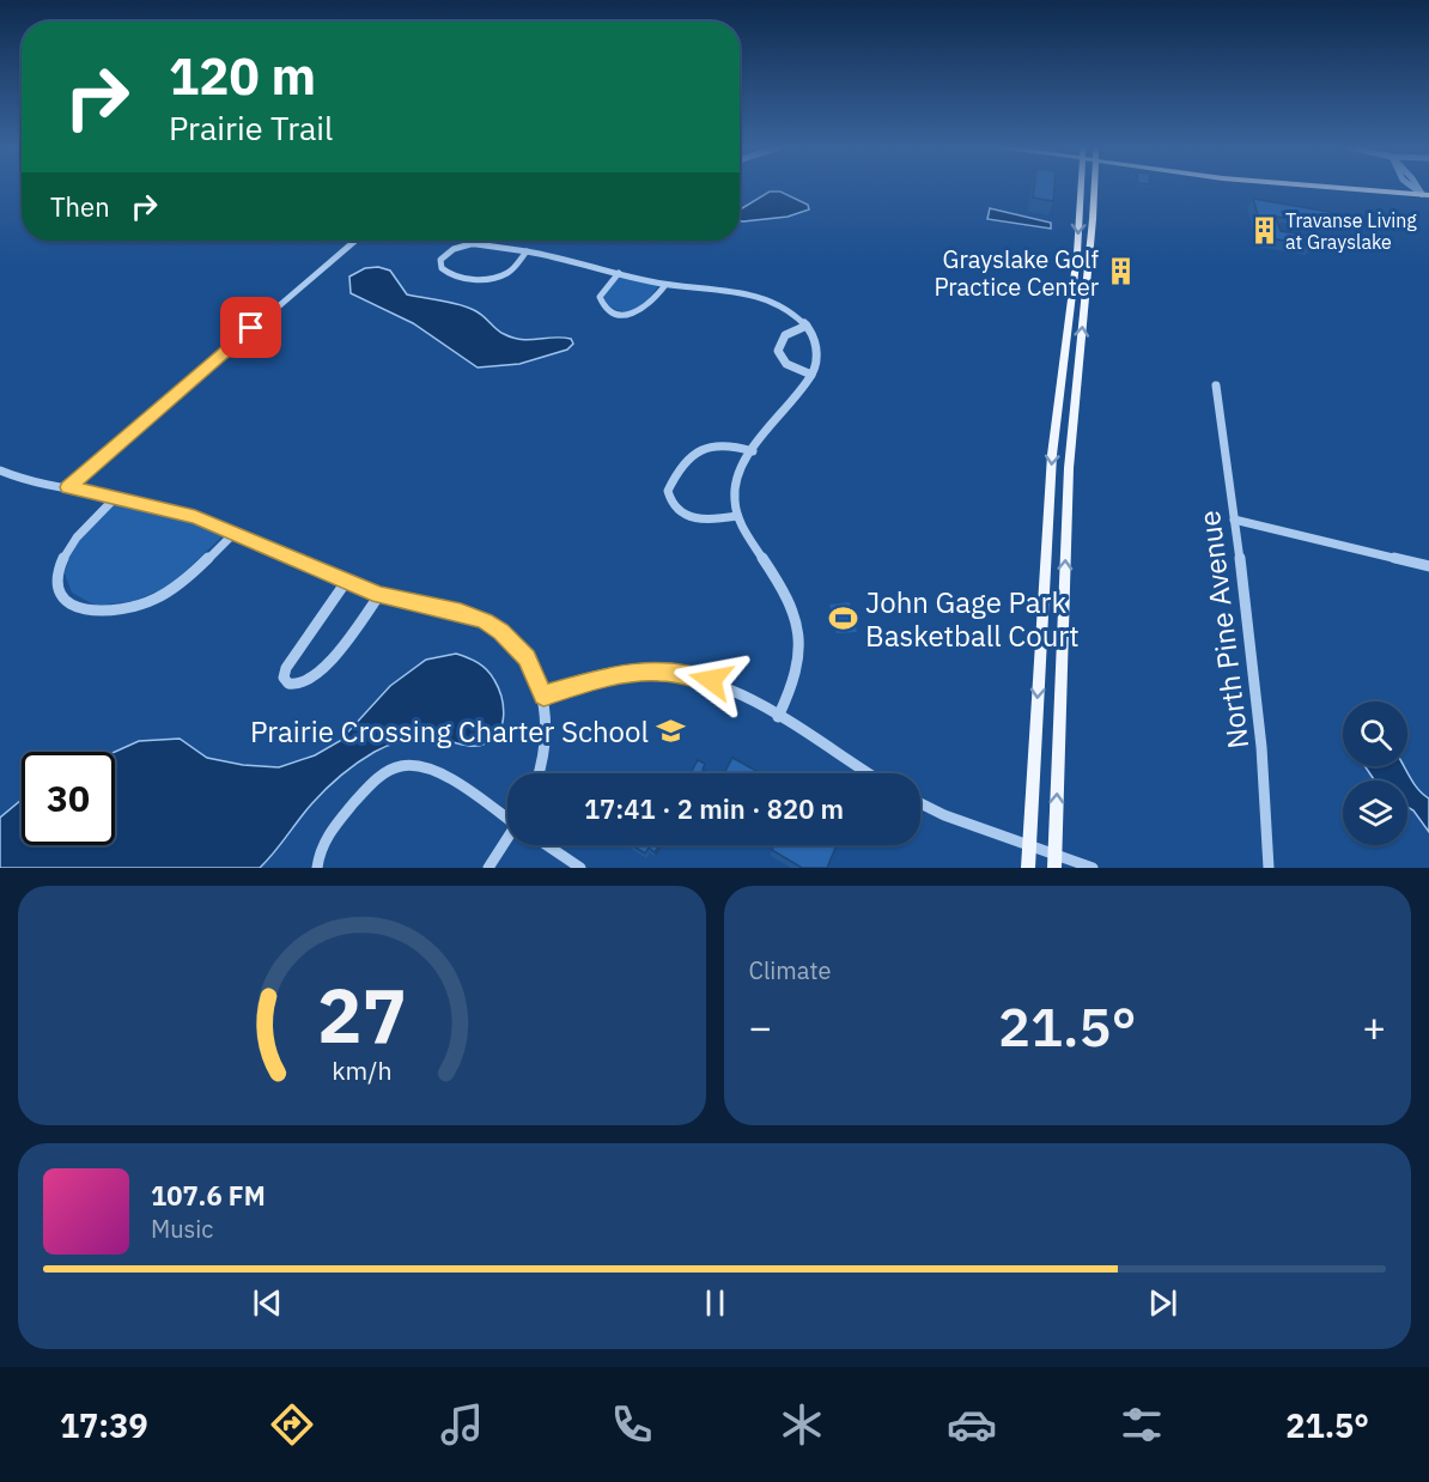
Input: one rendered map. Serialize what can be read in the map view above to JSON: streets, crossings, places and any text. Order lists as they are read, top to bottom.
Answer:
{
  "streets": {
    "street": ["North Pine Avenue"]
  },
  "places": {
    "building": ["Travanse Living at Grayslake", "Grayslake Golf Practice Center"],
    "sports": ["John Gage Park Basketball Court"],
    "school or university": ["Prairie Crossing Charter School"]
  },
  "page": {
    "turn": ["120 m", "Prairie Trail"],
    "then": "Then",
    "limit": "30",
    "trip": "17:41 · 2 min · 820 m",
    "tile": "Climate",
    "heat": ["−", "21.5°", "+"],
    "song": ["107.6 FM", "Music"],
    "tabs": ["17:39", "21.5°"],
    "gauge": ["27", "km/h"]
  }
}
